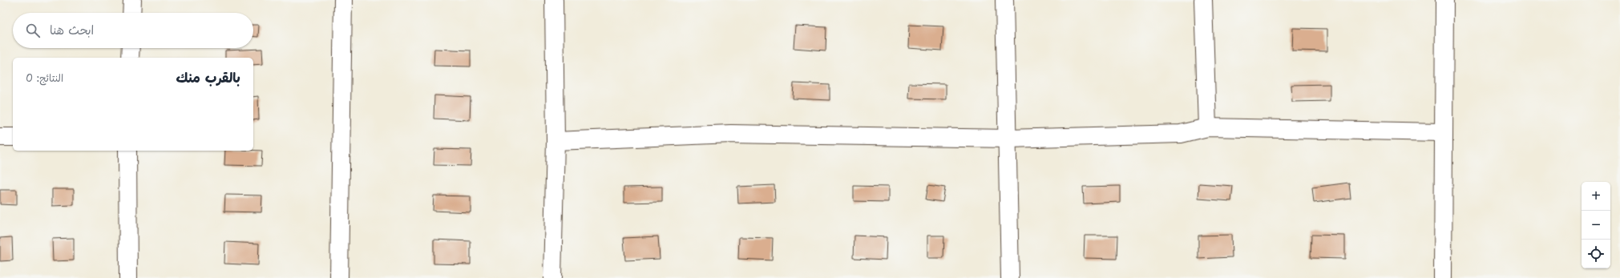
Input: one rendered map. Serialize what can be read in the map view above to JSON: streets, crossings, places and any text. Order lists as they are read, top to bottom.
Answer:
{
  "page": {
    "search": "ابحث هنا",
    "heading": ["بالقرب منك", "النتائج: 0"],
    "map_buttons": ["+", "−"]
  }
}
